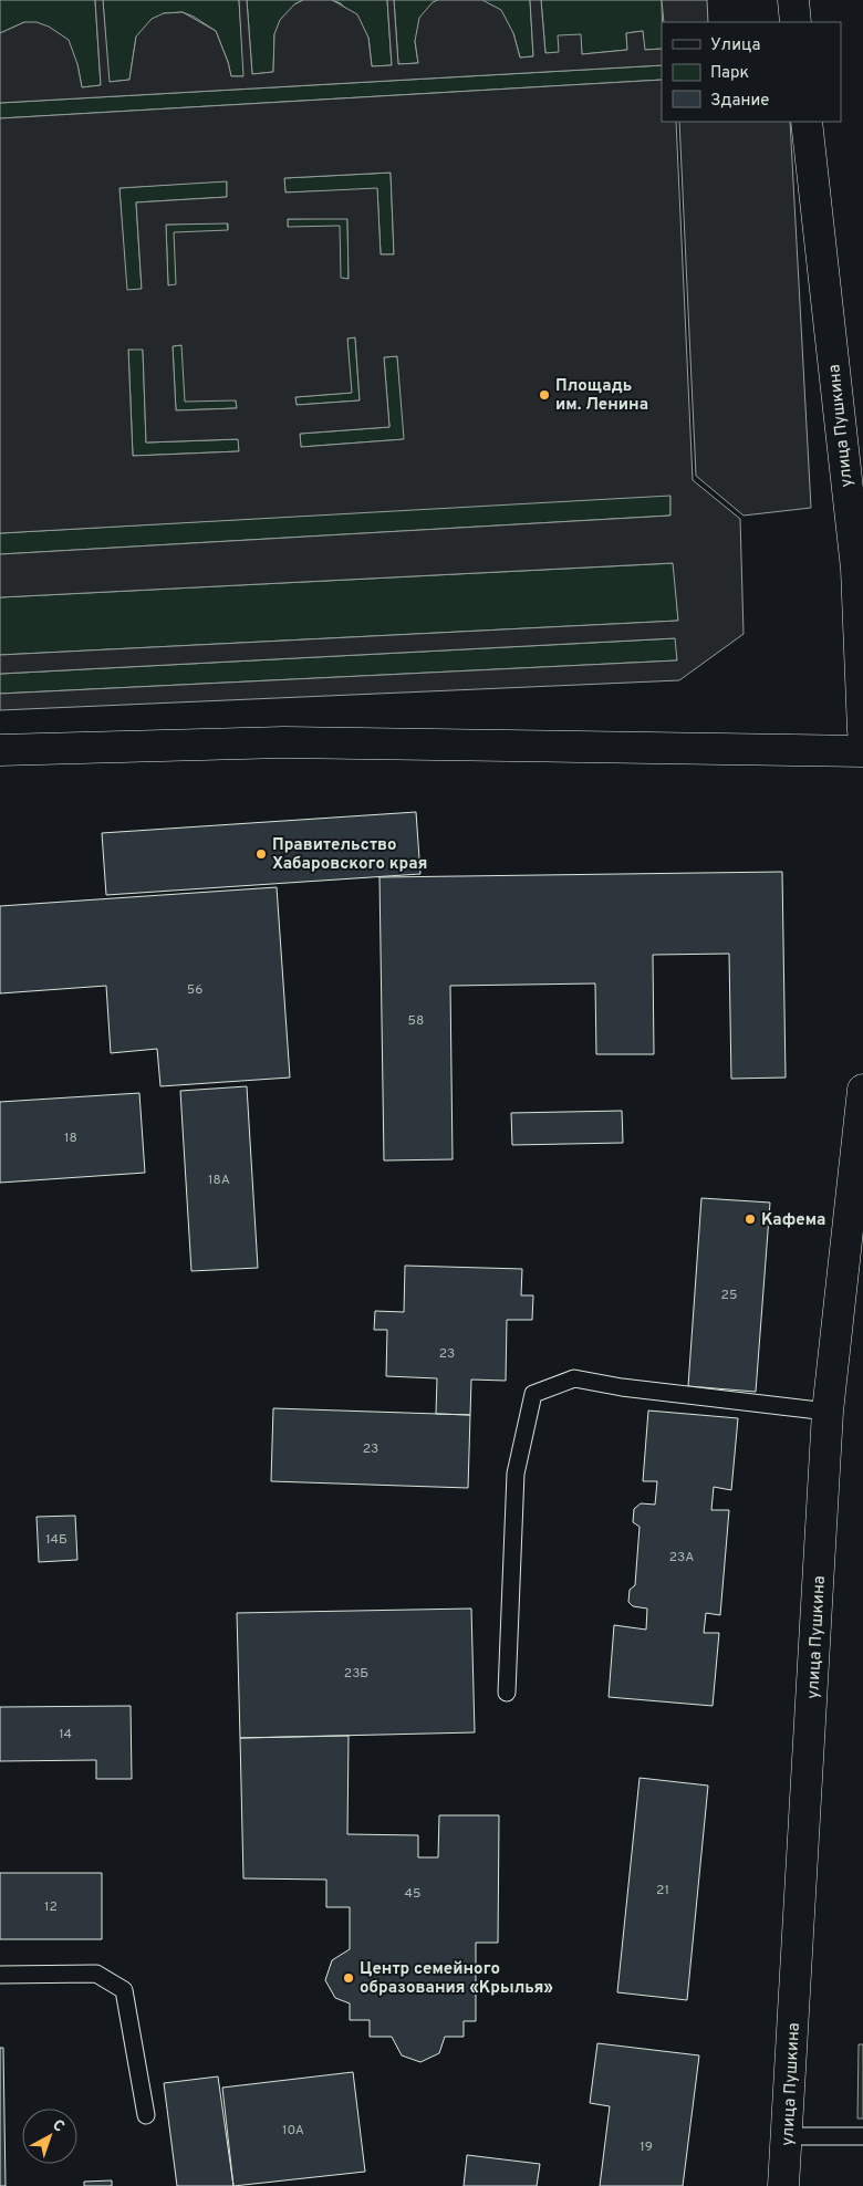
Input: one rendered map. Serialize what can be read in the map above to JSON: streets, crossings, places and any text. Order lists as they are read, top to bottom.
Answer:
{
  "streets": {
    "street": ["улица Пушкина"]
  },
  "places": [
    "Площадь им. Ленина",
    "Правительство Хабаровского края",
    "Кафема",
    "Центр семейного образования «Крылья»"
  ],
  "house_numbers": [
    "56",
    "58",
    "18",
    "18А",
    "25",
    "23",
    "23",
    "14Б",
    "23А",
    "23Б",
    "14",
    "21",
    "45",
    "12",
    "10А",
    "19"
  ],
  "legend": ["Улица", "Парк", "Здание"],
  "north": "top right"
}
